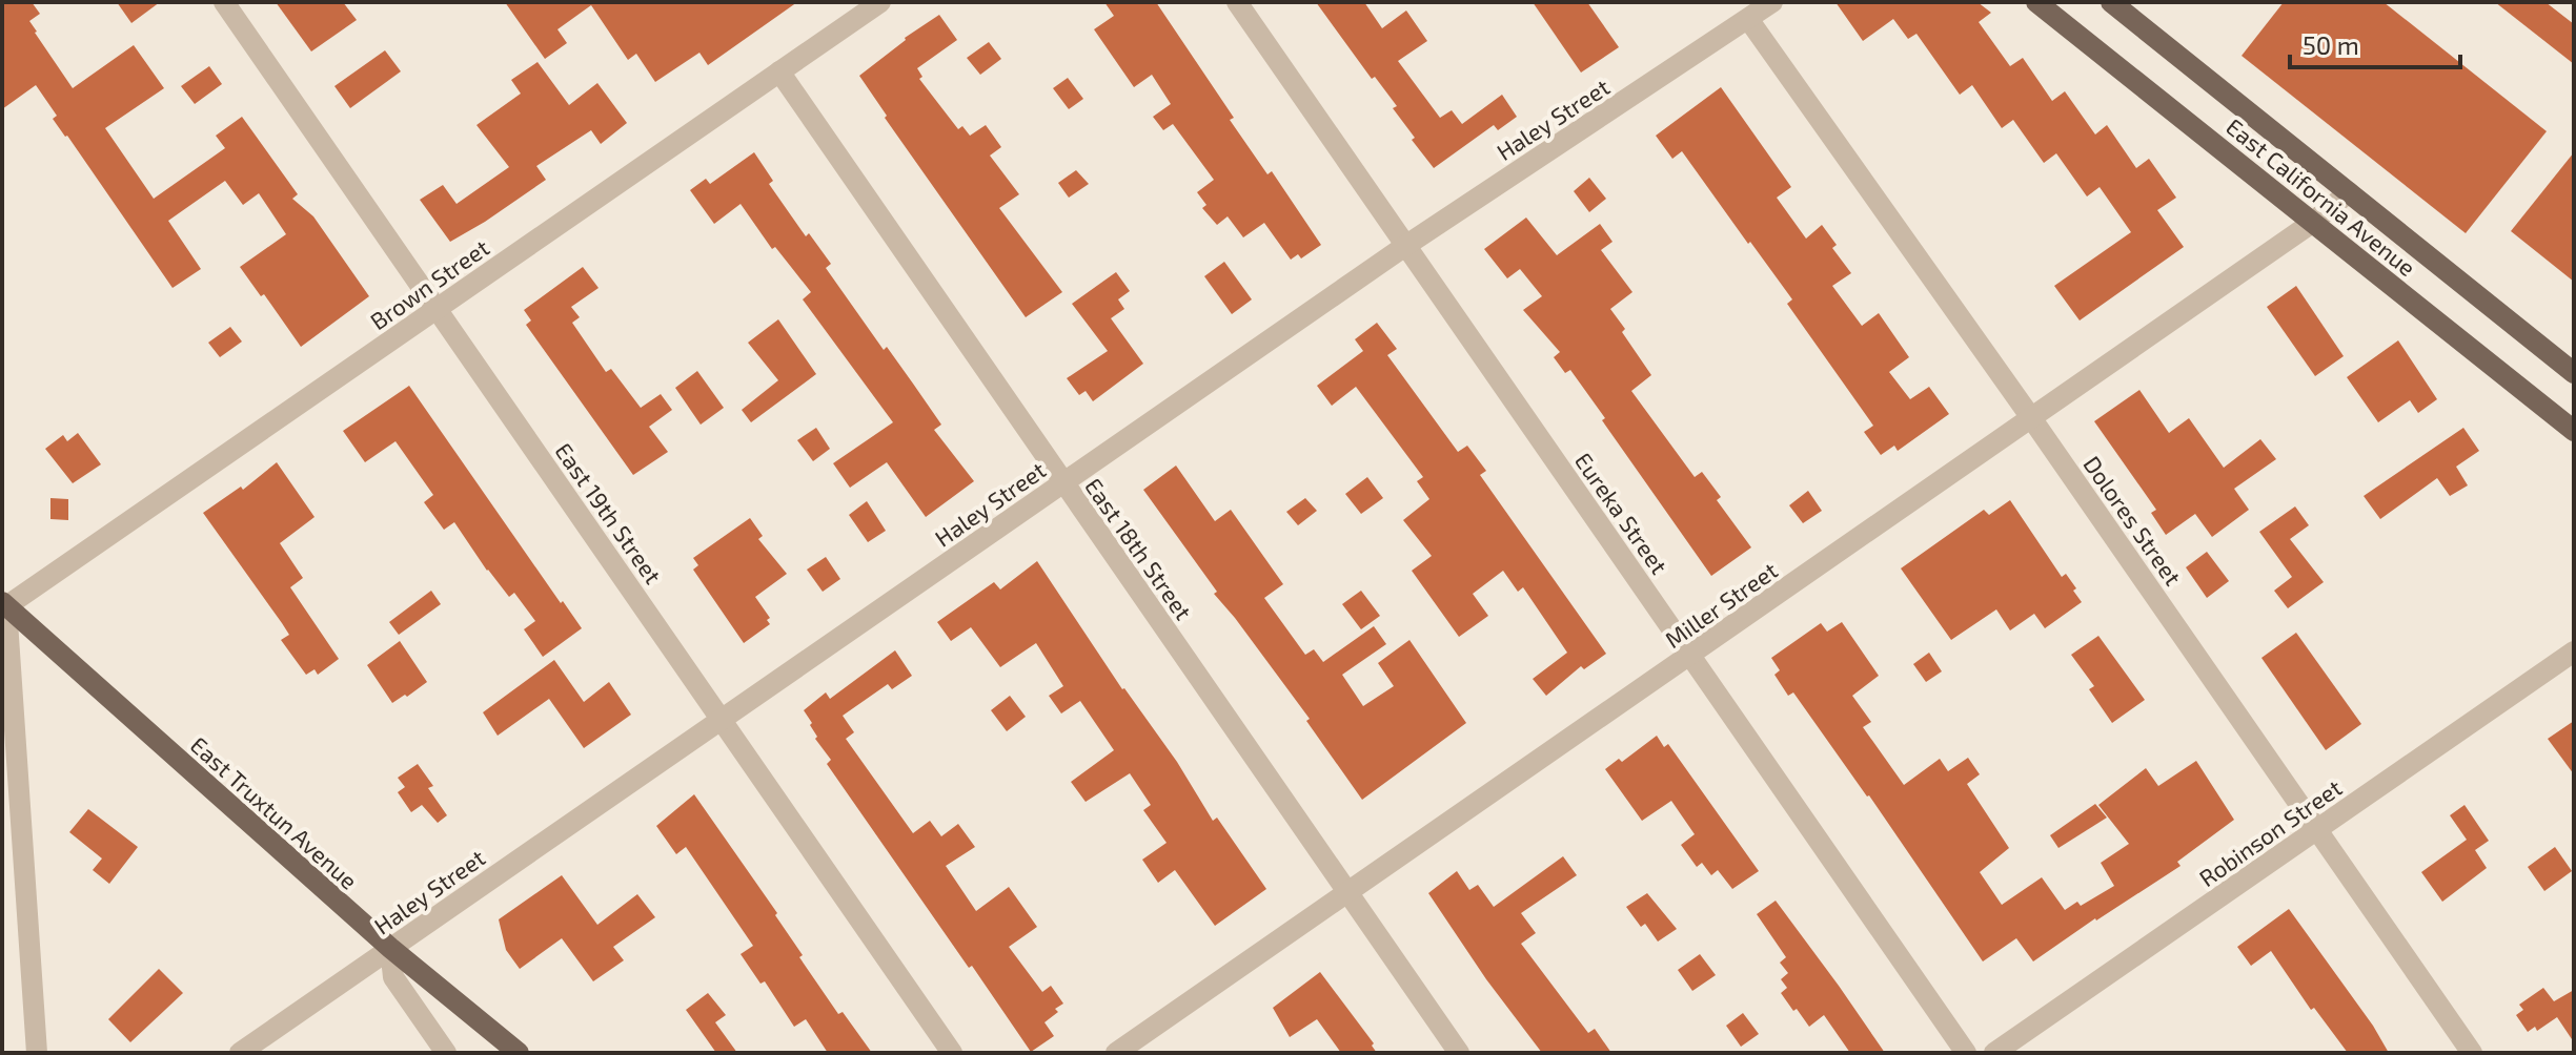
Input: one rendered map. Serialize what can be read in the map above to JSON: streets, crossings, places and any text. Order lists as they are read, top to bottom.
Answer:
{
  "streets": {
    "main road": ["East California Avenue", "East Truxtun Avenue"],
    "street": [
      "Haley Street",
      "Brown Street",
      "East 19th Street",
      "Eureka Street",
      "Dolores Street",
      "East 18th Street",
      "Miller Street",
      "Robinson Street"
    ]
  },
  "crossings": [
    ["Haley Street", "East 19th Street"],
    ["Haley Street", "Eureka Street"],
    ["Haley Street", "Dolores Street"],
    ["Haley Street", "East 18th Street"],
    ["Haley Street", "East Truxtun Avenue"],
    ["East California Avenue", "Miller Street"],
    ["Brown Street", "East 19th Street"],
    ["Brown Street", "East 18th Street"],
    ["Brown Street", "East Truxtun Avenue"],
    ["Eureka Street", "Miller Street"],
    ["Dolores Street", "Miller Street"],
    ["Dolores Street", "Robinson Street"],
    ["East 18th Street", "Miller Street"]
  ],
  "scale_bar": "50 m"
}
